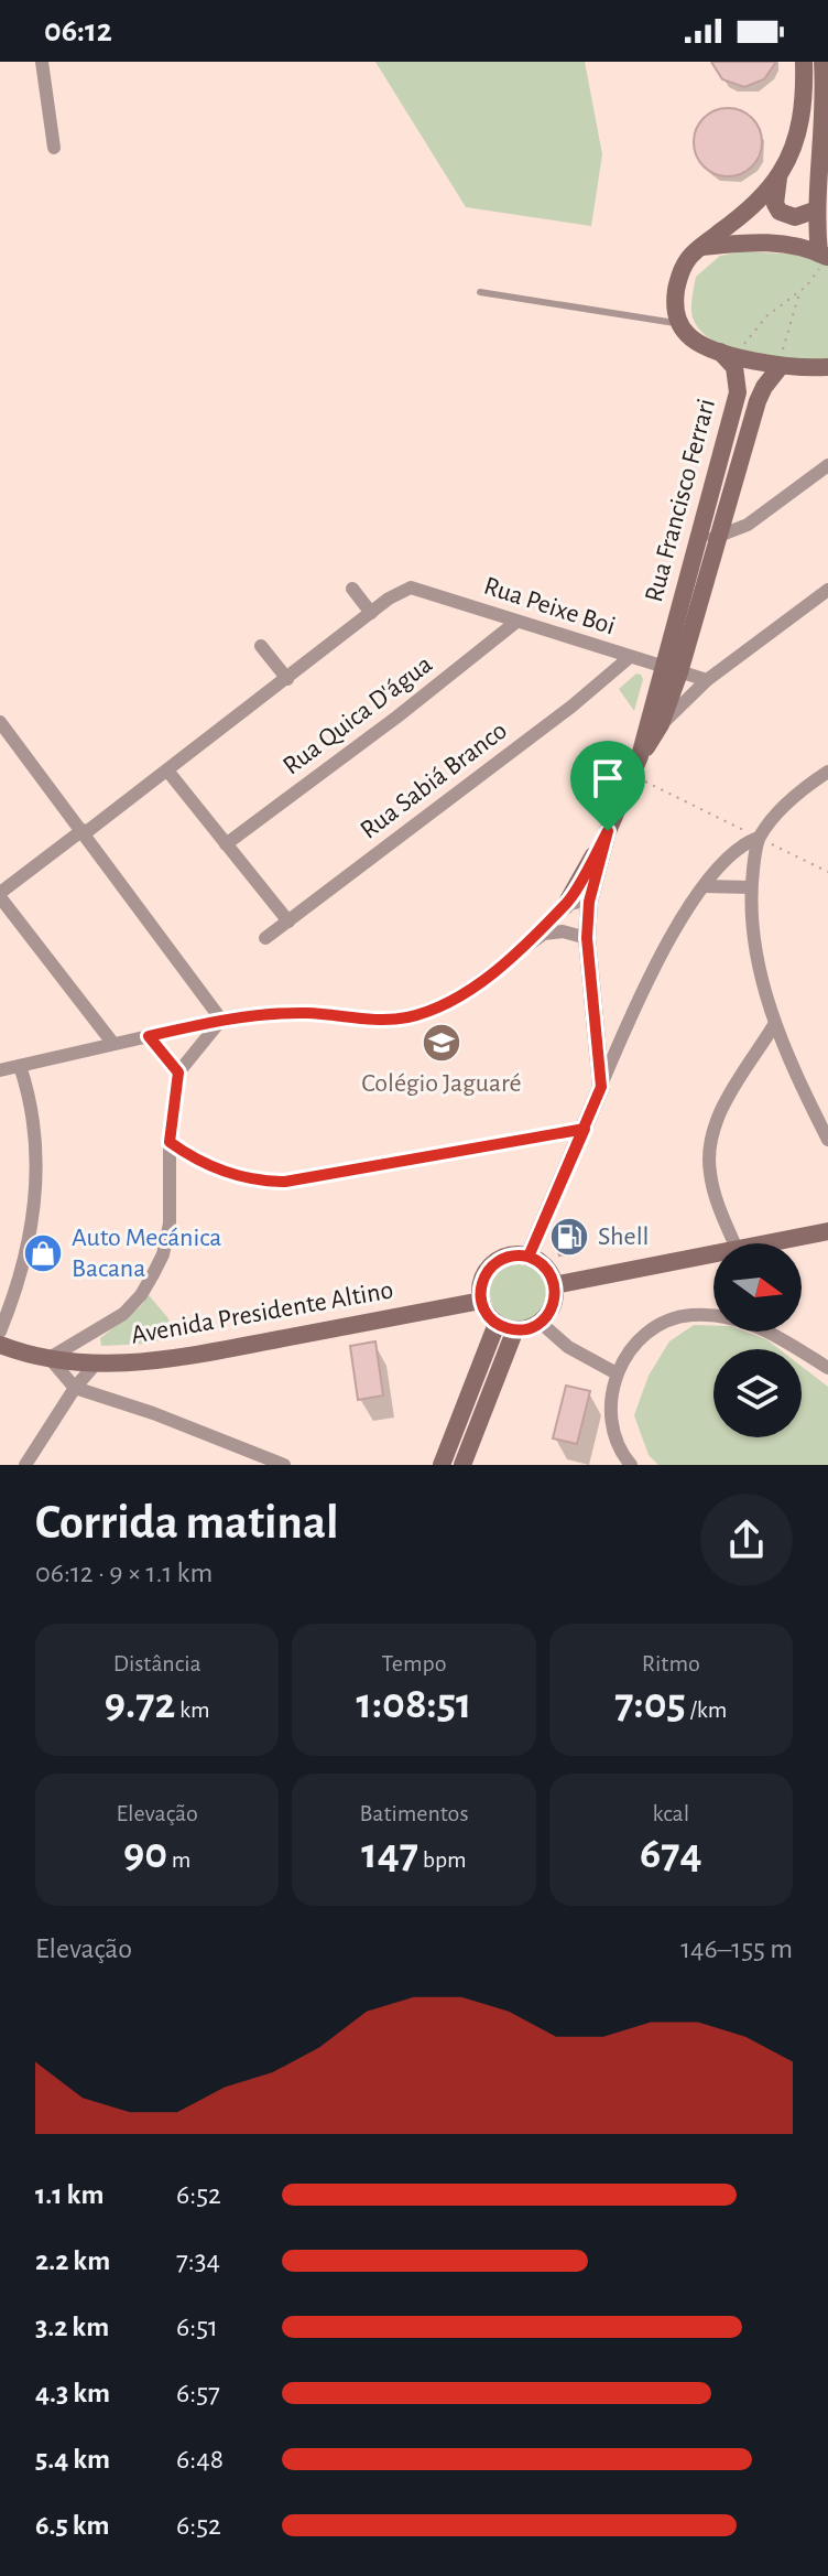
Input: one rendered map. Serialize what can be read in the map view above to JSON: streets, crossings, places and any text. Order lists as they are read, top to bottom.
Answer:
{
  "streets": {
    "main road": ["Rua Francisco Ferrari", "Avenida Presidente Altino"],
    "street": ["Rua Peixe Boi", "Rua Quica D'água", "Rua Sabiá Branco"]
  },
  "crossings": [
    ["Rua Francisco Ferrari", "Rua Peixe Boi"],
    ["Rua Peixe Boi", "Rua Quica D'água"],
    ["Rua Peixe Boi", "Rua Sabiá Branco"]
  ],
  "places": {
    "school or university": ["Colégio Jaguaré"],
    "fuel station": ["Shell"],
    "shop": ["Auto Mecánica Bacana"]
  },
  "north": "right",
  "page": {
    "status": "06:12",
    "heading": ["Corrida matinal", "06:12 · 9 × 1.1 km"],
    "stats": [
      ["Distância", "9.72 km"],
      ["Tempo", "1:08:51"],
      ["Ritmo", "7:05 /km"],
      ["Elevação", "90 m"],
      ["Batimentos", "147 bpm"],
      ["kcal", "674"]
    ],
    "chart": ["Elevação", "146–155 m"],
    "list": [
      {
        "name": "1.1 km",
        "note": "6:52"
      },
      {
        "name": "2.2 km",
        "note": "7:34"
      },
      {
        "name": "3.2 km",
        "note": "6:51"
      },
      {
        "name": "4.3 km",
        "note": "6:57"
      },
      {
        "name": "5.4 km",
        "note": "6:48"
      },
      {
        "name": "6.5 km",
        "note": "6:52"
      }
    ]
  }
}
